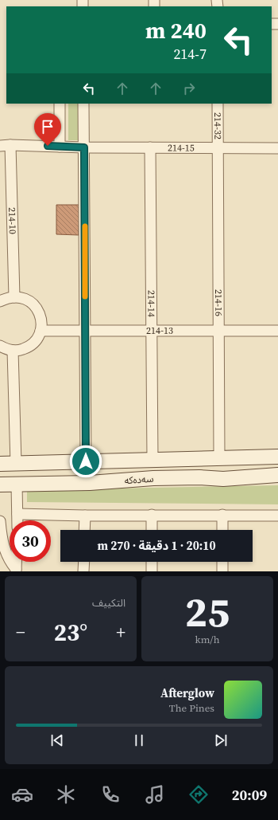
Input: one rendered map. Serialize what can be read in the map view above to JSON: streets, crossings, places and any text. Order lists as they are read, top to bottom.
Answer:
{
  "streets": {
    "main road": ["سەدەکە"],
    "street": [
      "214-32",
      "214-15",
      "214-10",
      "214-16",
      "214-14",
      "214-13"
    ]
  },
  "crossings": [
    ["214-32", "214-15"],
    ["214-32", "214-16"],
    ["214-15", "214-10"],
    ["214-15", "214-16"],
    ["214-15", "214-14"],
    ["214-16", "214-13"],
    ["214-16", "سەدەکە"],
    ["214-14", "214-13"],
    ["214-14", "سەدەکە"]
  ],
  "page": {
    "turn": ["240 m", "214-7"],
    "limit": "30",
    "trip": "20:10 · 1 دقيقة · 270 m",
    "tile": [
      ["25", "km/h"],
      "التكييف"
    ],
    "heat": ["−", "23°", "+"],
    "song": ["Afterglow", "The Pines"],
    "tabs": "20:09"
  }
}
